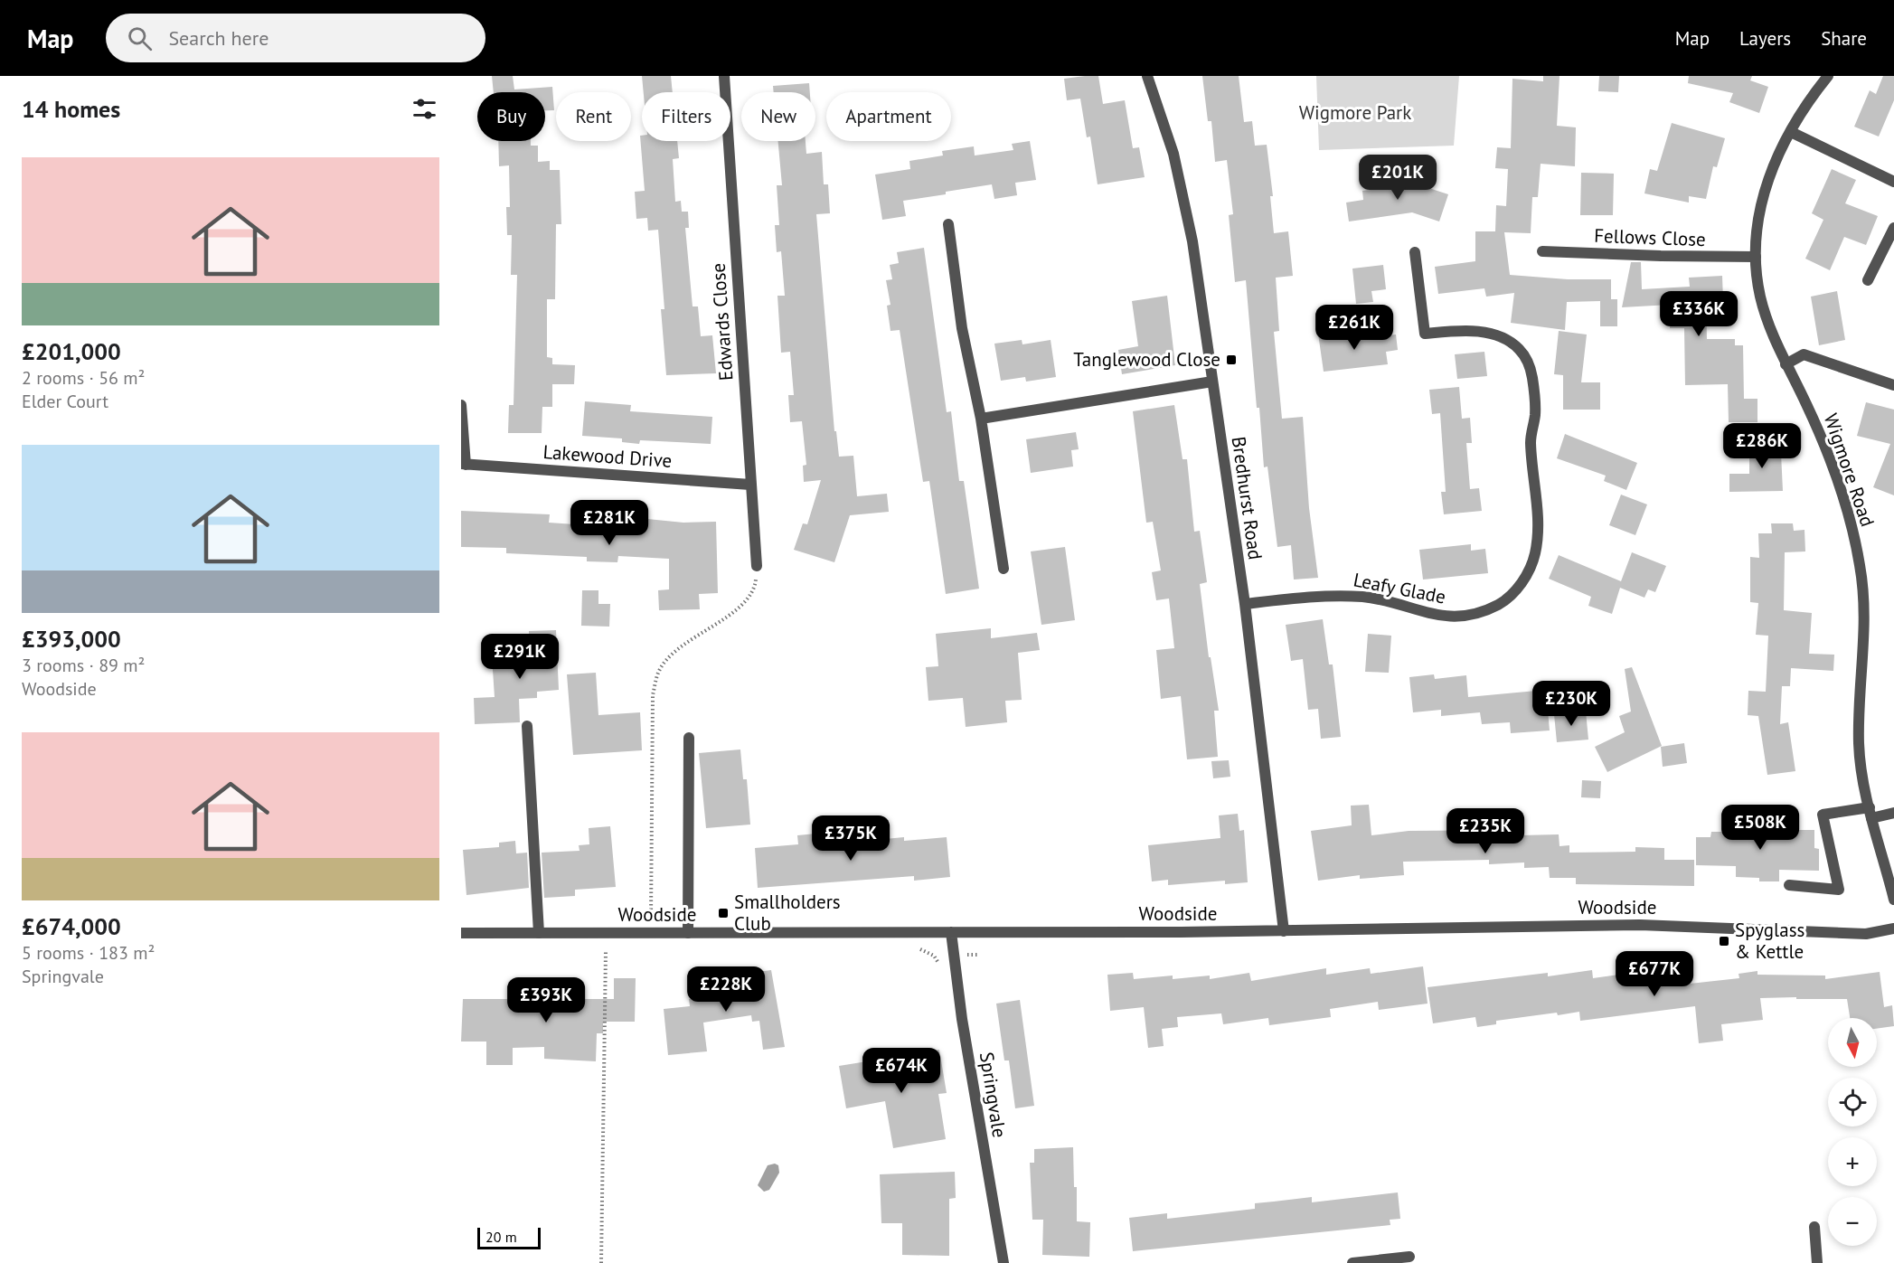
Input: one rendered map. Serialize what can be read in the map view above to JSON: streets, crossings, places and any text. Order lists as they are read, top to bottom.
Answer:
{
  "streets": {
    "street": [
      "Fellows Close",
      "Edwards Close",
      "Lakewood Drive",
      "Wigmore Road",
      "Bredhurst Road",
      "Leafy Glade",
      "Woodside",
      "Springvale"
    ]
  },
  "crossings": [
    ["Fellows Close", "Wigmore Road"],
    ["Edwards Close", "Lakewood Drive"],
    ["Bredhurst Road", "Leafy Glade"],
    ["Bredhurst Road", "Woodside"],
    ["Woodside", "Springvale"]
  ],
  "parks": ["Wigmore Park"],
  "places": {
    "transit": ["Tanglewood Close", "Smallholders Club", "Spyglass & Kettle"]
  },
  "scale_bar": "20 m",
  "north": "bottom",
  "page": {
    "header": "Map",
    "search": "Search here",
    "nav": ["Map", "Layers", "Share"],
    "heading": "14 homes",
    "chip": [
      "Buy",
      "Rent",
      "Filters",
      "New",
      "Apartment"
    ],
    "list": [
      {
        "name": "£201,000",
        "note": "2 rooms · 56 m² · Elder Court"
      },
      {
        "name": "£393,000",
        "note": "3 rooms · 89 m² · Woodside"
      },
      {
        "name": "£674,000",
        "note": "5 rooms · 183 m² · Springvale"
      }
    ],
    "price": [
      "£201K",
      "£336K",
      "£261K",
      "£286K",
      "£281K",
      "£291K",
      "£230K",
      "£508K",
      "£235K",
      "£375K",
      "£677K",
      "£228K",
      "£393K",
      "£674K"
    ],
    "map_buttons": ["+", "−"],
    "scale": "20 m"
  }
}
